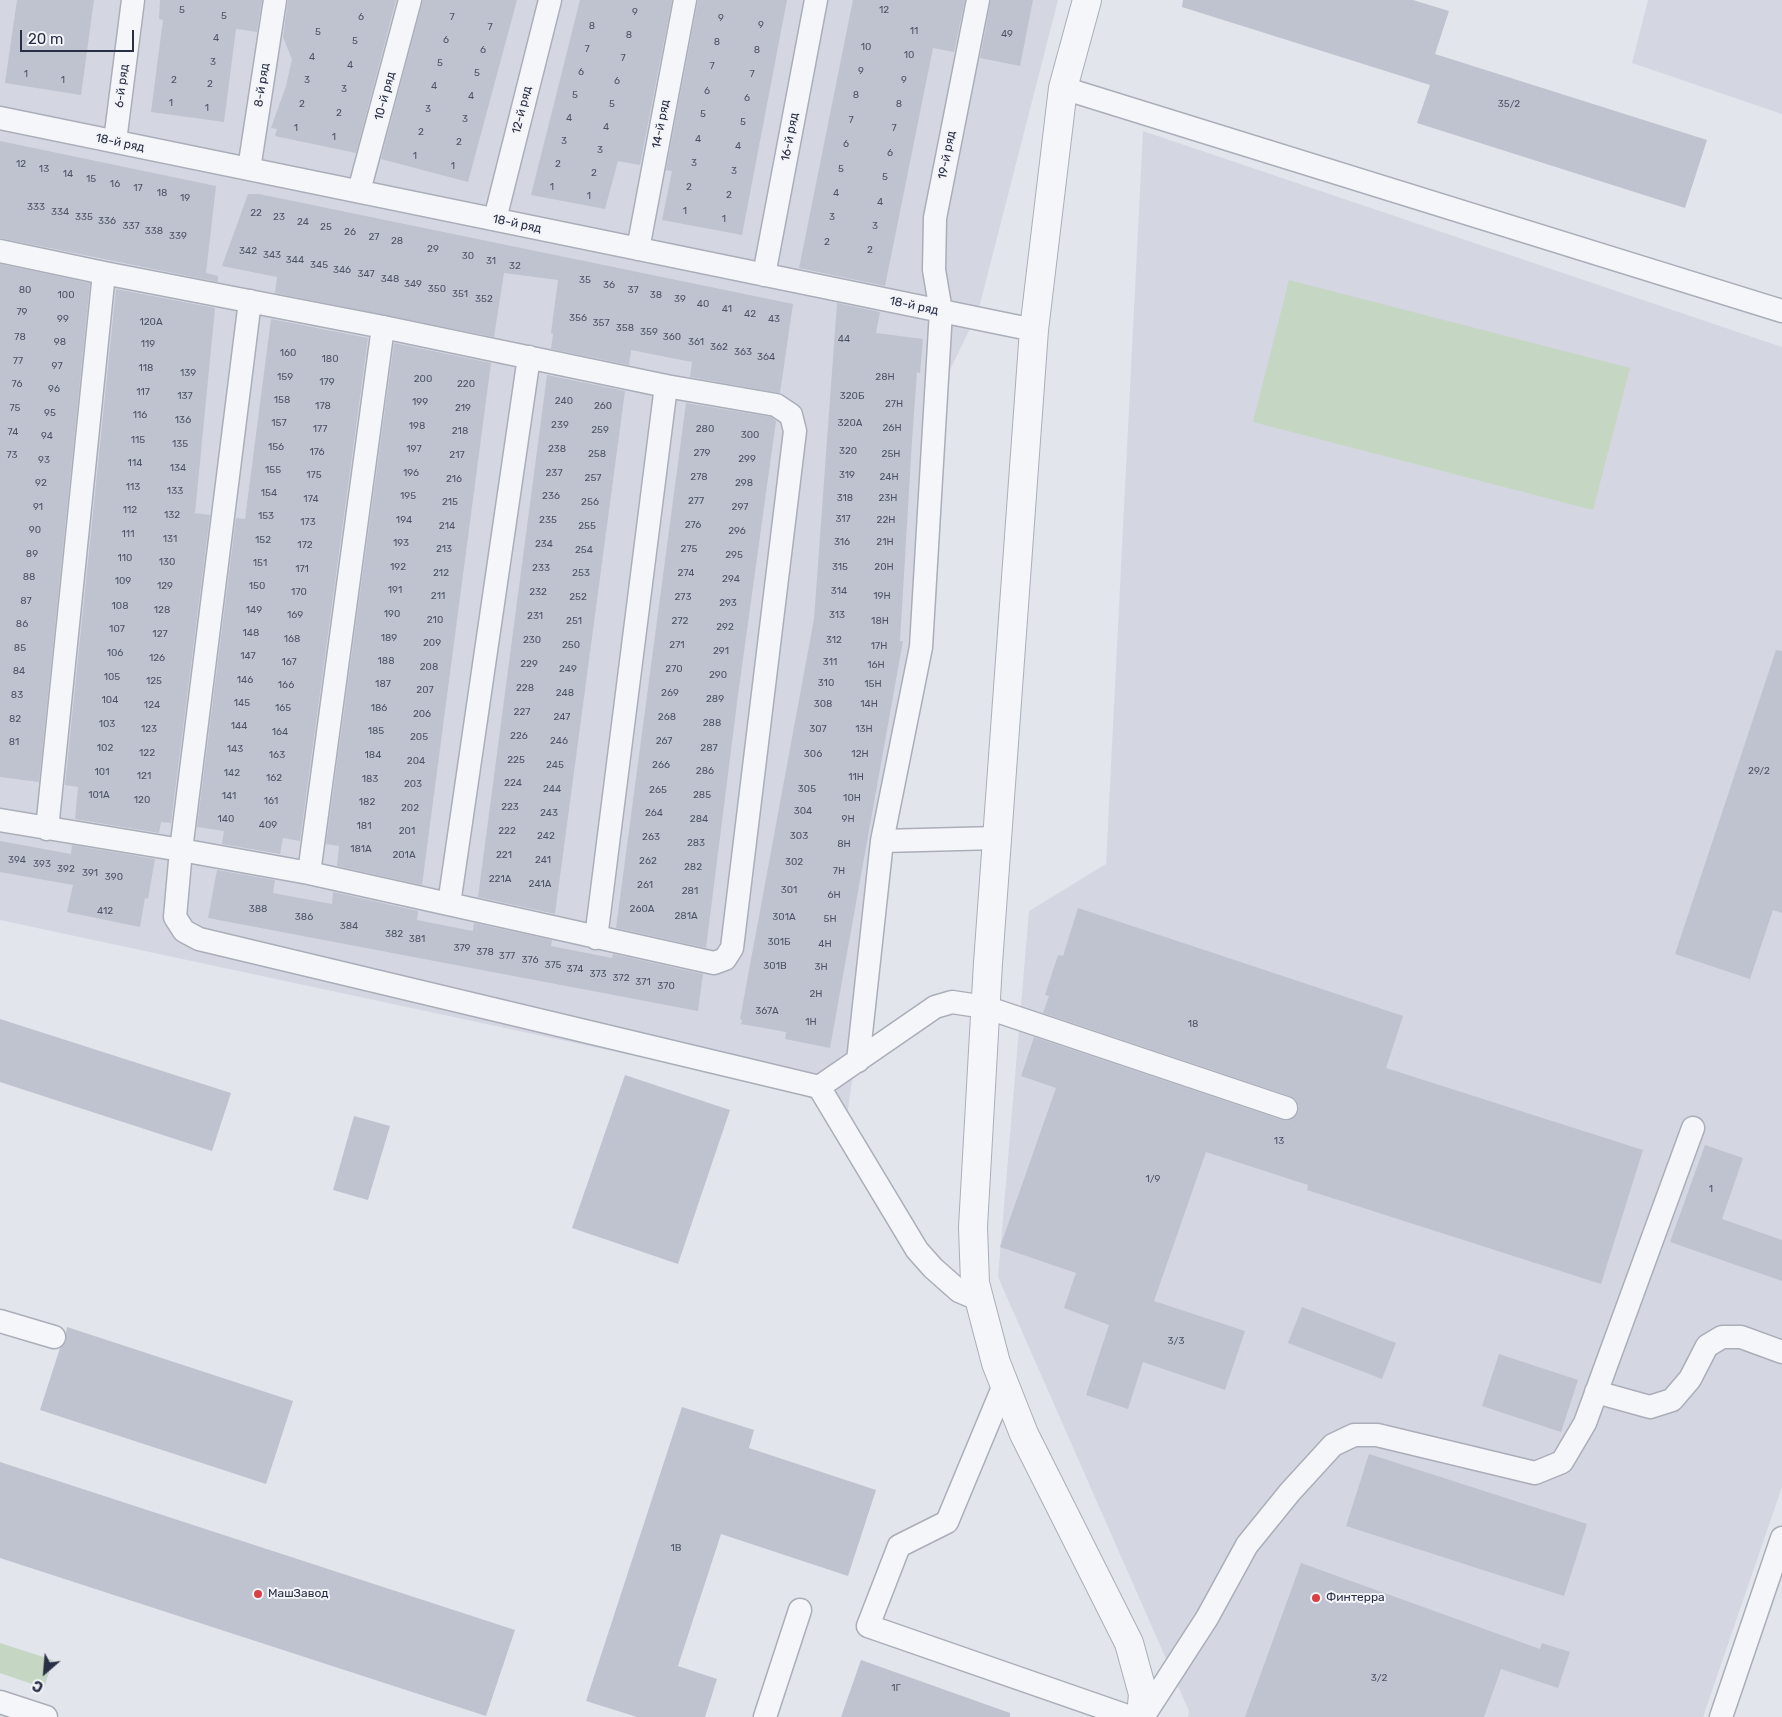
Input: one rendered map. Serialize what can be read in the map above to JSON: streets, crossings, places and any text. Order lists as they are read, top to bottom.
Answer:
{
  "streets": {
    "lane": [
      "8-й ряд",
      "6-й ряд",
      "10-й ряд",
      "12-й ряд",
      "14-й ряд",
      "16-й ряд",
      "18-й ряд",
      "19-й ряд"
    ]
  },
  "crossings": [
    ["8-й ряд", "18-й ряд"],
    ["6-й ряд", "18-й ряд"],
    ["10-й ряд", "18-й ряд"],
    ["12-й ряд", "18-й ряд"],
    ["14-й ряд", "18-й ряд"],
    ["16-й ряд", "18-й ряд"],
    ["18-й ряд", "19-й ряд"]
  ],
  "places": ["МашЗавод", "Финтерра"],
  "house_numbers": [
    "5",
    "12",
    "9",
    "5",
    "6",
    "7",
    "9",
    "9",
    "8",
    "7",
    "11",
    "5",
    "49",
    "8",
    "4",
    "6",
    "5",
    "8",
    "10",
    "7",
    "6",
    "8",
    "10",
    "4",
    "7",
    "3",
    "5",
    "4",
    "7",
    "9",
    "6",
    "5",
    "1",
    "7",
    "1",
    "2",
    "3",
    "9",
    "6",
    "2",
    "4",
    "3",
    "6",
    "5",
    "8",
    "4",
    "6",
    "1",
    "2",
    "5",
    "8",
    "35/2",
    "1",
    "3",
    "2",
    "5",
    "4",
    "3",
    "7",
    "5",
    "4",
    "1",
    "7",
    "2",
    "1",
    "4",
    "3",
    "2",
    "6",
    "4",
    "3",
    "6",
    "1",
    "3",
    "12",
    "2",
    "1",
    "13",
    "5",
    "3",
    "2",
    "14",
    "5",
    "15",
    "16",
    "1",
    "2",
    "17",
    "18",
    "4",
    "2",
    "1",
    "19",
    "4",
    "333",
    "1",
    "334",
    "22",
    "335",
    "23",
    "3",
    "1",
    "336",
    "24",
    "337",
    "3",
    "25",
    "338",
    "26",
    "339",
    "27",
    "28",
    "2",
    "29",
    "2",
    "342",
    "343",
    "30",
    "344",
    "31",
    "345",
    "32",
    "346",
    "347",
    "348",
    "35",
    "349",
    "36",
    "350",
    "80",
    "37",
    "351",
    "100",
    "38",
    "352",
    "39",
    "40",
    "41",
    "79",
    "42",
    "356",
    "99",
    "43",
    "120А",
    "357",
    "358",
    "359",
    "78",
    "360",
    "44",
    "98",
    "361",
    "119",
    "362",
    "363",
    "160",
    "364",
    "180",
    "77",
    "97",
    "118",
    "139",
    "159",
    "28Н",
    "200",
    "179",
    "76",
    "220",
    "96",
    "117",
    "137",
    "320Б",
    "158",
    "240",
    "199",
    "27Н",
    "178",
    "260",
    "75",
    "219",
    "95",
    "116",
    "136",
    "157",
    "320А",
    "239",
    "198",
    "26Н",
    "177",
    "280",
    "259",
    "218",
    "74",
    "300",
    "94",
    "115",
    "135",
    "156",
    "197",
    "238",
    "320",
    "176",
    "279",
    "258",
    "25Н",
    "73",
    "217",
    "299",
    "93",
    "114",
    "134",
    "155",
    "196",
    "237",
    "175",
    "319",
    "278",
    "24Н",
    "257",
    "216",
    "92",
    "298",
    "113",
    "133",
    "154",
    "195",
    "236",
    "318",
    "23Н",
    "174",
    "277",
    "215",
    "256",
    "91",
    "297",
    "112",
    "132",
    "153",
    "317",
    "194",
    "235",
    "22Н",
    "173",
    "276",
    "214",
    "255",
    "90",
    "296",
    "111",
    "131",
    "152",
    "316",
    "21Н",
    "193",
    "234",
    "172",
    "213",
    "275",
    "254",
    "89",
    "295",
    "110",
    "130",
    "151",
    "192",
    "315",
    "20Н",
    "233",
    "171",
    "212",
    "253",
    "274",
    "88",
    "294",
    "109",
    "129",
    "150",
    "191",
    "314",
    "170",
    "232",
    "211",
    "19Н",
    "252",
    "273",
    "87",
    "293",
    "108",
    "128",
    "149",
    "190",
    "169",
    "313",
    "231",
    "210",
    "251",
    "272",
    "18Н",
    "86",
    "292",
    "107",
    "148",
    "127",
    "189",
    "168",
    "230",
    "312",
    "209",
    "250",
    "271",
    "17Н",
    "85",
    "291",
    "106",
    "147",
    "126",
    "188",
    "167",
    "311",
    "229",
    "16Н",
    "208",
    "249",
    "270",
    "84",
    "290",
    "105",
    "146",
    "125",
    "310",
    "187",
    "15Н",
    "166",
    "228",
    "207",
    "248",
    "269",
    "83",
    "289",
    "104",
    "145",
    "308",
    "14Н",
    "124",
    "165",
    "186",
    "227",
    "206",
    "247",
    "268",
    "82",
    "288",
    "103",
    "144",
    "123",
    "307",
    "13Н",
    "185",
    "164",
    "226",
    "205",
    "246",
    "267",
    "81",
    "102",
    "287",
    "143",
    "122",
    "306",
    "12Н",
    "163",
    "184",
    "225",
    "204",
    "245",
    "266",
    "286",
    "29/2",
    "101",
    "142",
    "121",
    "11Н",
    "162",
    "183",
    "224",
    "203",
    "244",
    "305",
    "265",
    "101А",
    "285",
    "141",
    "10Н",
    "120",
    "161",
    "182",
    "223",
    "202",
    "304",
    "243",
    "264",
    "140",
    "284",
    "9Н",
    "409",
    "181",
    "201",
    "222",
    "242",
    "303",
    "263",
    "283",
    "8Н",
    "181А",
    "201А",
    "221",
    "394",
    "241",
    "262",
    "302",
    "393",
    "282",
    "392",
    "7Н",
    "391",
    "390",
    "221А",
    "241А",
    "261",
    "301",
    "281",
    "6Н",
    "388",
    "260А",
    "412",
    "281А",
    "386",
    "301А",
    "5Н",
    "384",
    "382",
    "381",
    "301Б",
    "4Н",
    "379",
    "378",
    "377",
    "376",
    "375",
    "301В",
    "3Н",
    "374",
    "373",
    "372",
    "371",
    "370",
    "2Н",
    "367А",
    "1Н",
    "18",
    "13",
    "1/9",
    "1",
    "3/3",
    "1В",
    "3/2",
    "1Г"
  ],
  "scale_bar": "20 m",
  "north": "bottom left"
}
